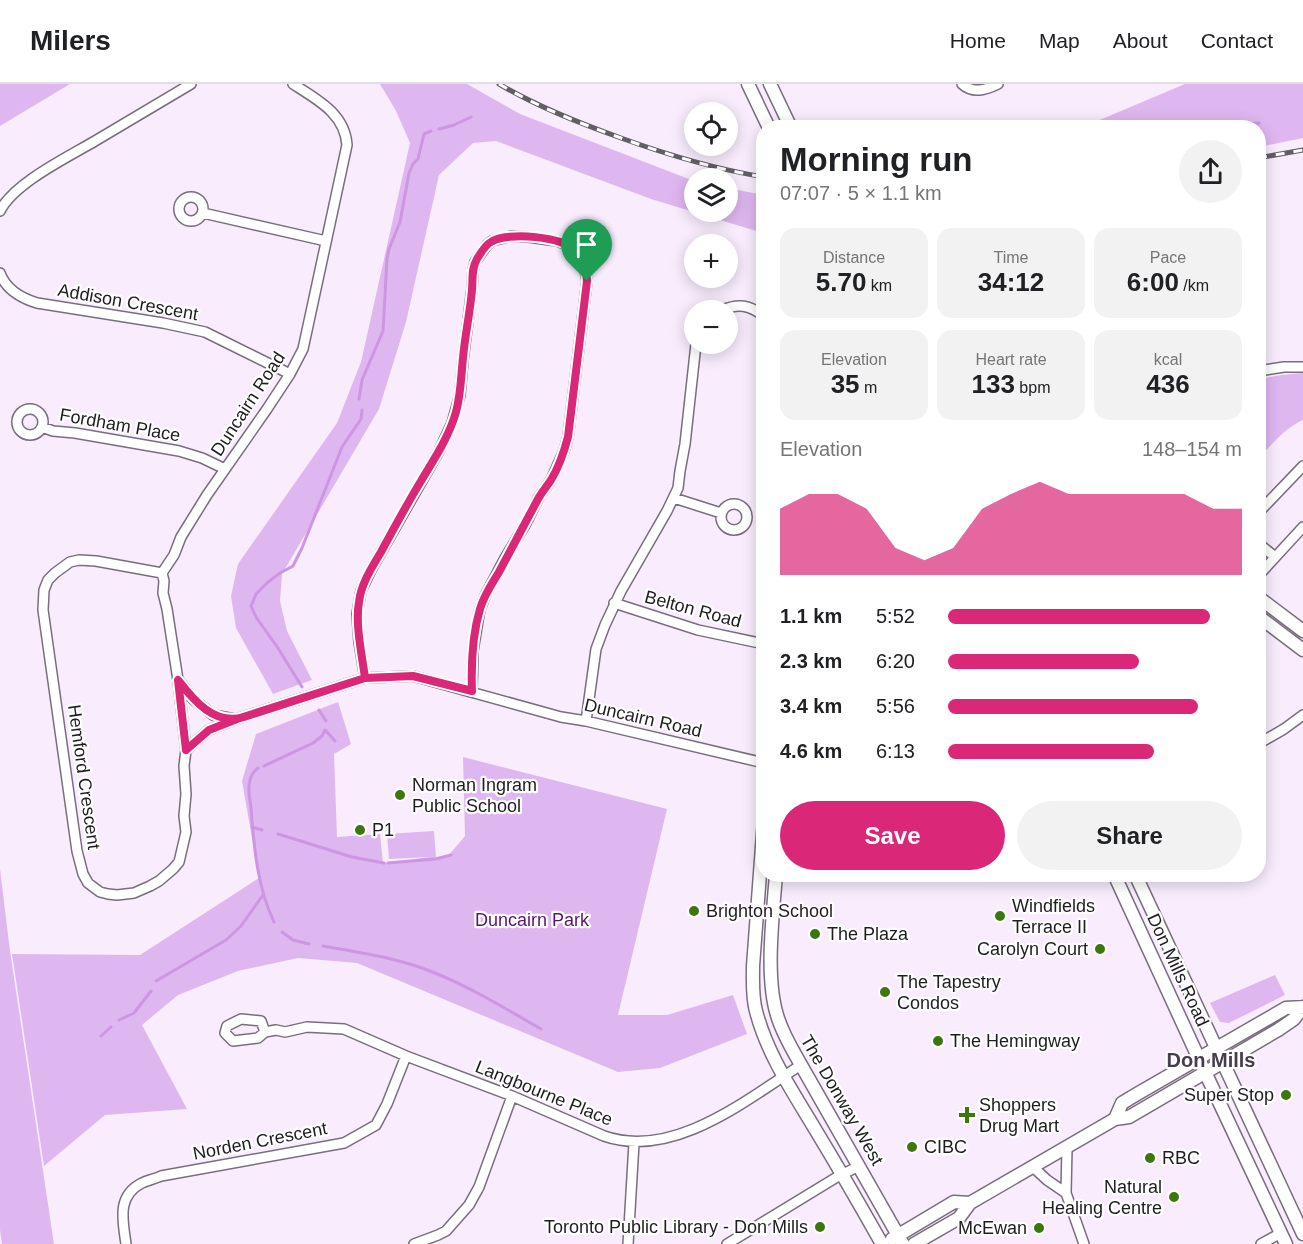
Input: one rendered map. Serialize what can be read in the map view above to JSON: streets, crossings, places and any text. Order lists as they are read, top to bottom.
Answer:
{
  "streets": {
    "main road": ["Don Mills Road", "The Donway West"],
    "street": [
      "Addison Crescent",
      "Duncairn Road",
      "Fordham Place",
      "Belton Road",
      "Hemford Crescent",
      "Langbourne Place",
      "Norden Crescent"
    ]
  },
  "crossings": [
    ["Addison Crescent", "Duncairn Road"],
    ["Duncairn Road", "Fordham Place"],
    ["Duncairn Road", "Hemford Crescent"],
    ["Langbourne Place", "The Donway West"],
    ["Langbourne Place", "Norden Crescent"]
  ],
  "districts": ["Don Mills"],
  "parks": ["Duncairn Park"],
  "places": {
    "other": [
      "Norman Ingram Public School",
      "P1",
      "Brighton School",
      "Windfields Terrace II",
      "The Plaza",
      "Carolyn Court",
      "The Tapestry Condos",
      "The Hemingway",
      "Super Stop",
      "CIBC",
      "RBC",
      "Natural Healing Centre",
      "Toronto Public Library - Don Mills",
      "McEwan"
    ],
    "health": ["Shoppers Drug Mart"]
  },
  "page": {
    "header": "Milers",
    "nav": [
      "Home",
      "Map",
      "About",
      "Contact"
    ],
    "map_buttons": ["+", "−"],
    "heading": ["Morning run", "07:07 · 5 × 1.1 km"],
    "stats": [
      ["Distance", "5.70 km"],
      ["Time", "34:12"],
      ["Pace", "6:00 /km"],
      ["Elevation", "35 m"],
      ["Heart rate", "133 bpm"],
      ["kcal", "436"]
    ],
    "chart": ["Elevation", "148–154 m"],
    "list": [
      {
        "name": "1.1 km",
        "note": "5:52"
      },
      {
        "name": "2.3 km",
        "note": "6:20"
      },
      {
        "name": "3.4 km",
        "note": "5:56"
      },
      {
        "name": "4.6 km",
        "note": "6:13"
      }
    ],
    "buttons": ["Save", "Share"]
  }
}
